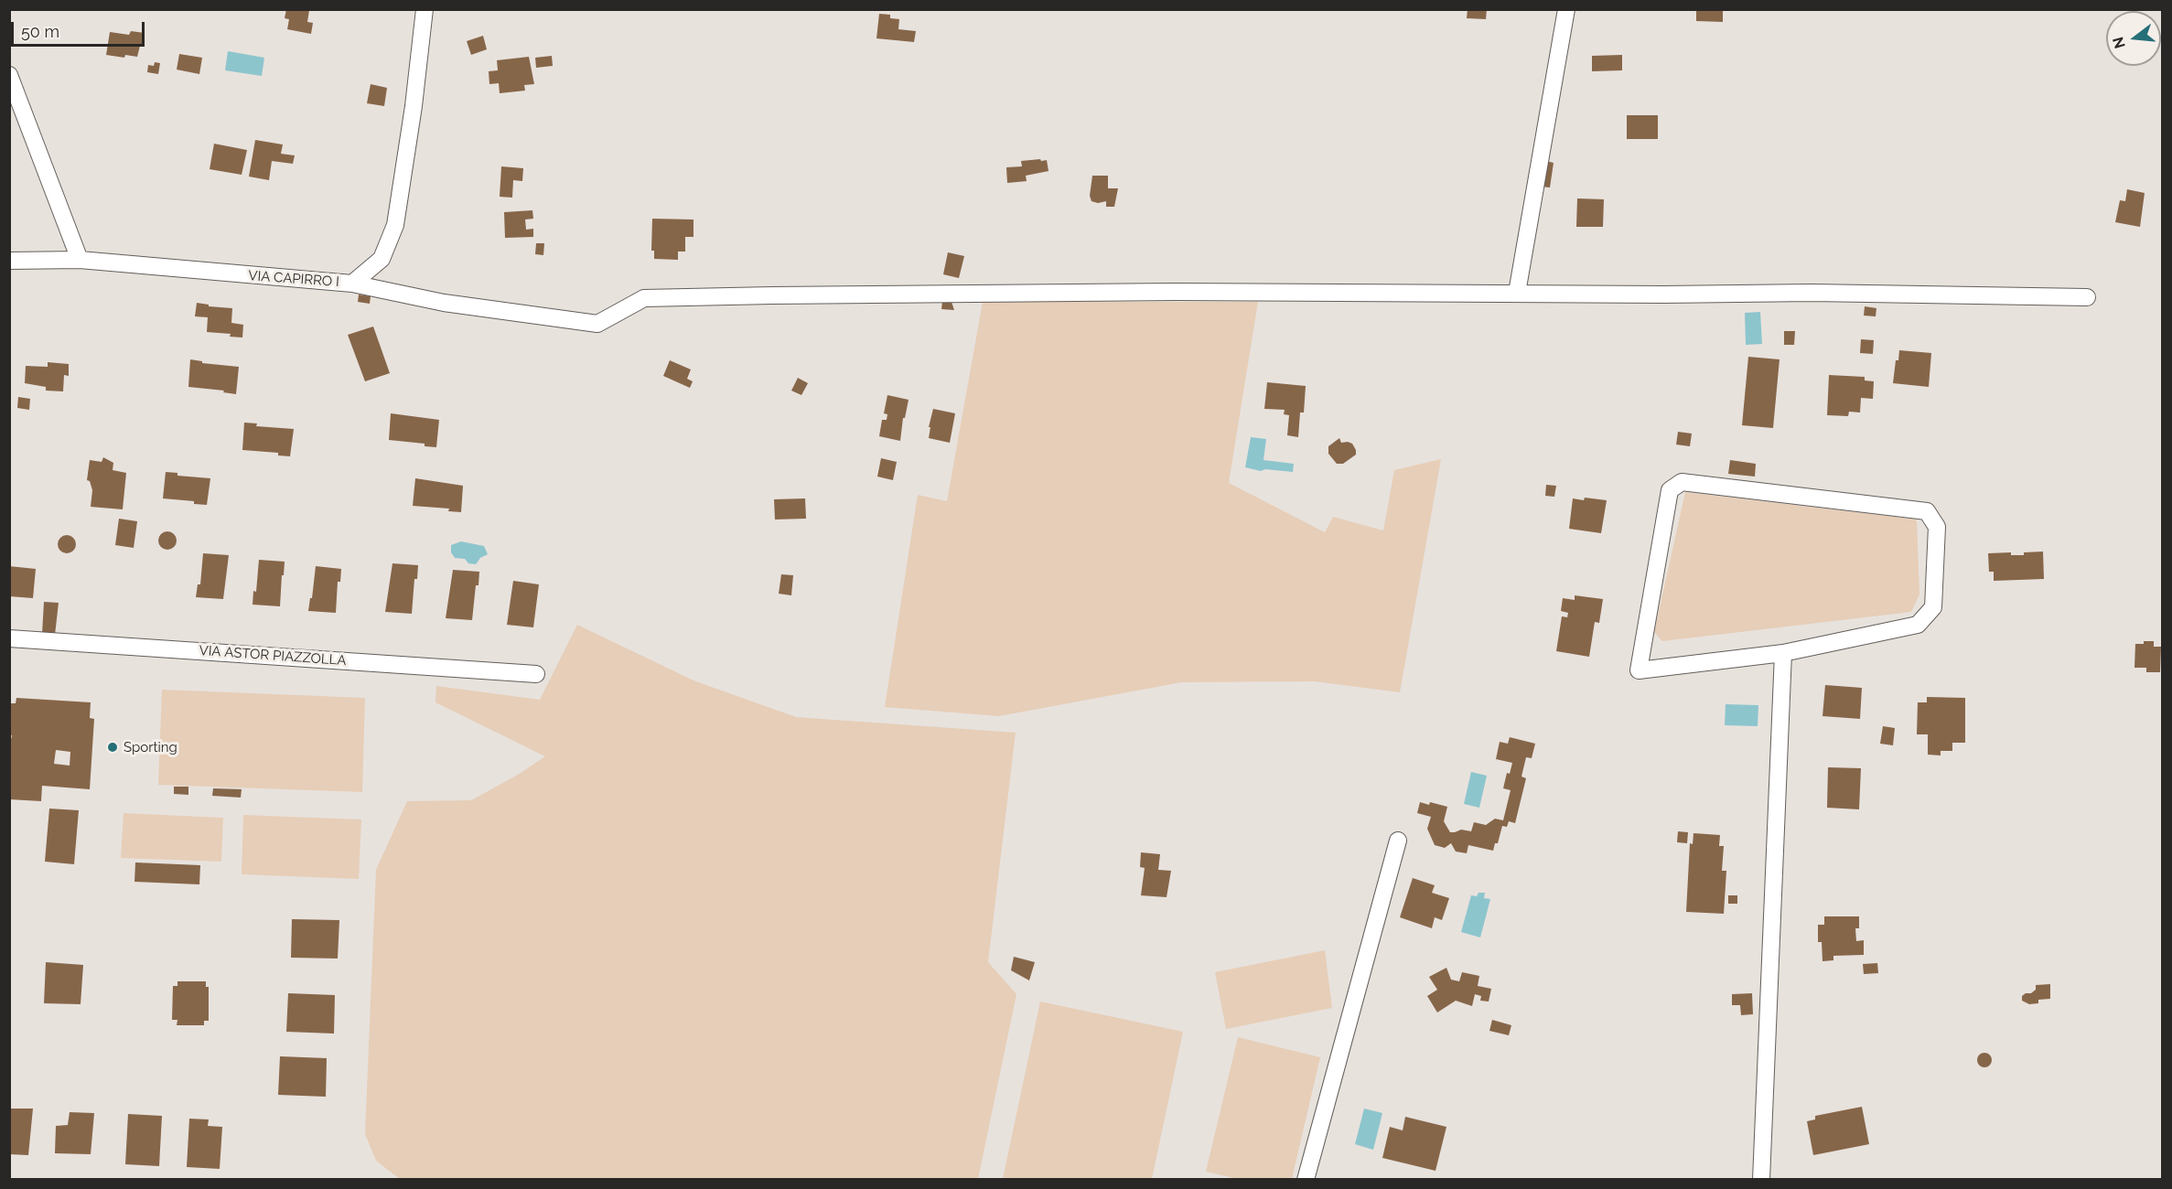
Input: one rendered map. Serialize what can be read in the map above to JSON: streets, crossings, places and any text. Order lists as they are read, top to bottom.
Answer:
{
  "streets": {
    "street": ["VIA CAPIRRO I", "VIA ASTOR PIAZZOLLA"]
  },
  "places": ["Sporting"],
  "scale_bar": "50 m",
  "north": "left"
}
